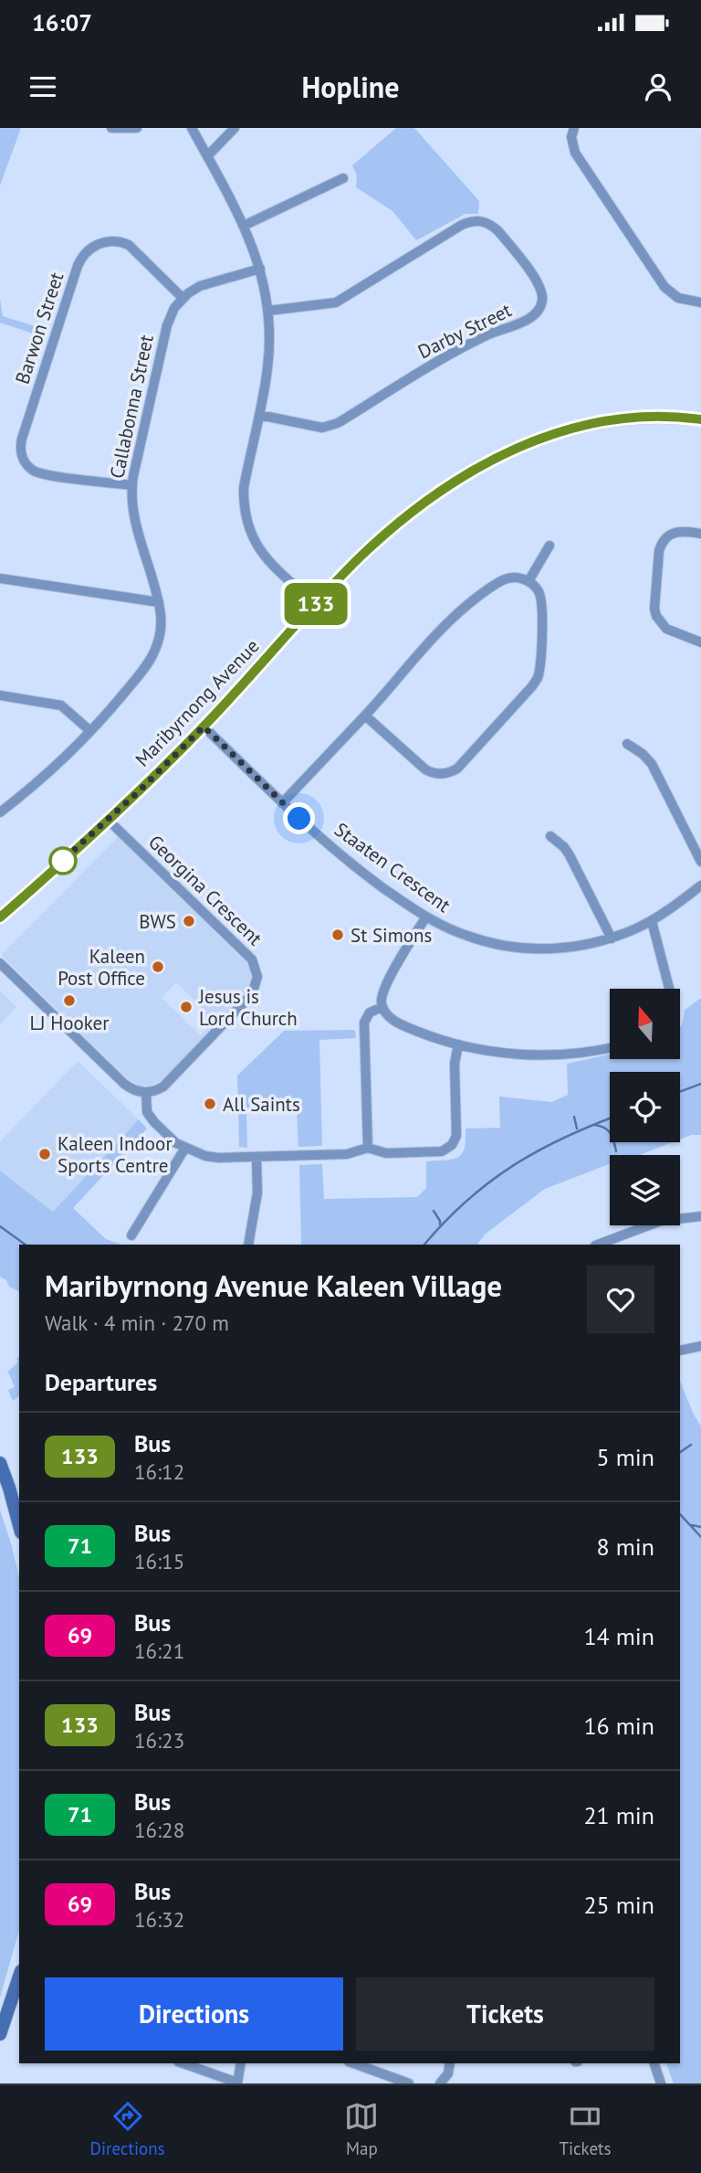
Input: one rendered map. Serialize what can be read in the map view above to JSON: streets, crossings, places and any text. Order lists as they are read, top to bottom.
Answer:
{
  "streets": {
    "street": [
      "Barwon Street",
      "Darby Street",
      "Callabonna Street",
      "Maribyrnong Avenue",
      "Staaten Crescent",
      "Georgina Crescent"
    ]
  },
  "crossings": [
    ["Barwon Street", "Callabonna Street"],
    ["Maribyrnong Avenue", "Staaten Crescent"],
    ["Maribyrnong Avenue", "Georgina Crescent"]
  ],
  "places": [
    "BWS",
    "St Simons",
    "Kaleen Post Office",
    "LJ Hooker",
    "Jesus is Lord Church",
    "All Saints",
    "Kaleen Indoor Sports Centre"
  ],
  "lines": ["bus line 133"],
  "north": "top",
  "page": {
    "status": "16:07",
    "header": "Hopline",
    "on_map": "133",
    "heading": [
      ["Maribyrnong Avenue Kaleen Village", "Walk · 4 min · 270 m"],
      "Departures"
    ],
    "list": [
      {
        "mark": "133",
        "name": "Bus",
        "note": "16:12",
        "value": "5 min"
      },
      {
        "mark": "71",
        "name": "Bus",
        "note": "16:15",
        "value": "8 min"
      },
      {
        "mark": "69",
        "name": "Bus",
        "note": "16:21",
        "value": "14 min"
      },
      {
        "mark": "133",
        "name": "Bus",
        "note": "16:23",
        "value": "16 min"
      },
      {
        "mark": "71",
        "name": "Bus",
        "note": "16:28",
        "value": "21 min"
      },
      {
        "mark": "69",
        "name": "Bus",
        "note": "16:32",
        "value": "25 min"
      }
    ],
    "buttons": ["Directions", "Tickets"],
    "tabs": ["Directions", "Map", "Tickets"]
  }
}
